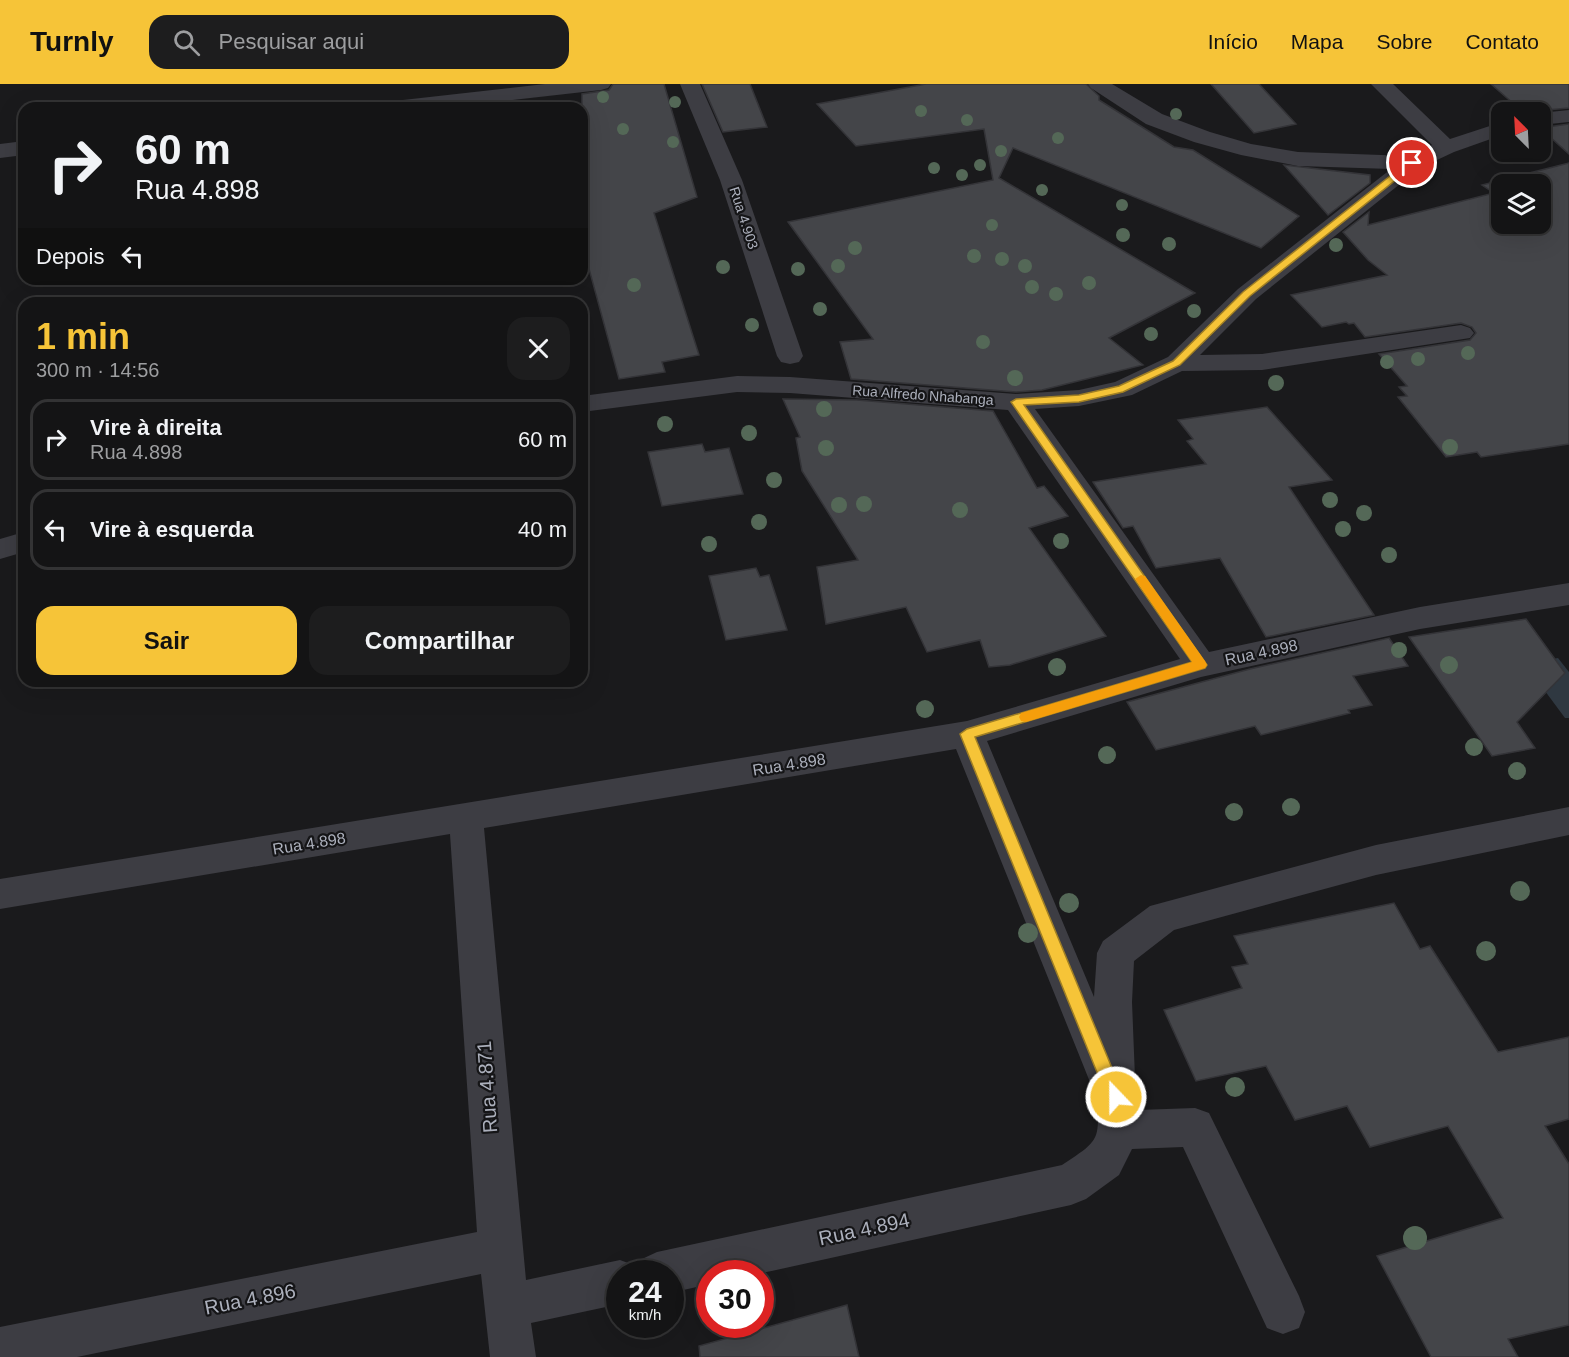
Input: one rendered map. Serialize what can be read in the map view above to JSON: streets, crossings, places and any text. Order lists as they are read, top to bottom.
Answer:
{
  "streets": {
    "street": [
      "Rua 4.903",
      "Rua Alfredo Nhabanga",
      "Rua 4.898",
      "Rua 4.871",
      "Rua 4.894",
      "Rua 4.896"
    ]
  },
  "crossings": [
    ["Rua 4.898", "Rua 4.871"],
    ["Rua 4.871", "Rua 4.896"]
  ],
  "north": "top left",
  "page": {
    "header": "Turnly",
    "search": "Pesquisar aqui",
    "nav": [
      "Início",
      "Mapa",
      "Sobre",
      "Contato"
    ],
    "turn": ["60 m", "Rua 4.898"],
    "then": "Depois",
    "heading": ["1 min", "300 m · 14:56"],
    "list": [
      {
        "name": "Vire à direita",
        "note": "Rua 4.898",
        "value": "60 m"
      },
      {
        "name": "Vire à esquerda",
        "value": "40 m"
      }
    ],
    "buttons": ["Sair", "Compartilhar"],
    "speed": "24 km/h",
    "limit": "30"
  }
}
